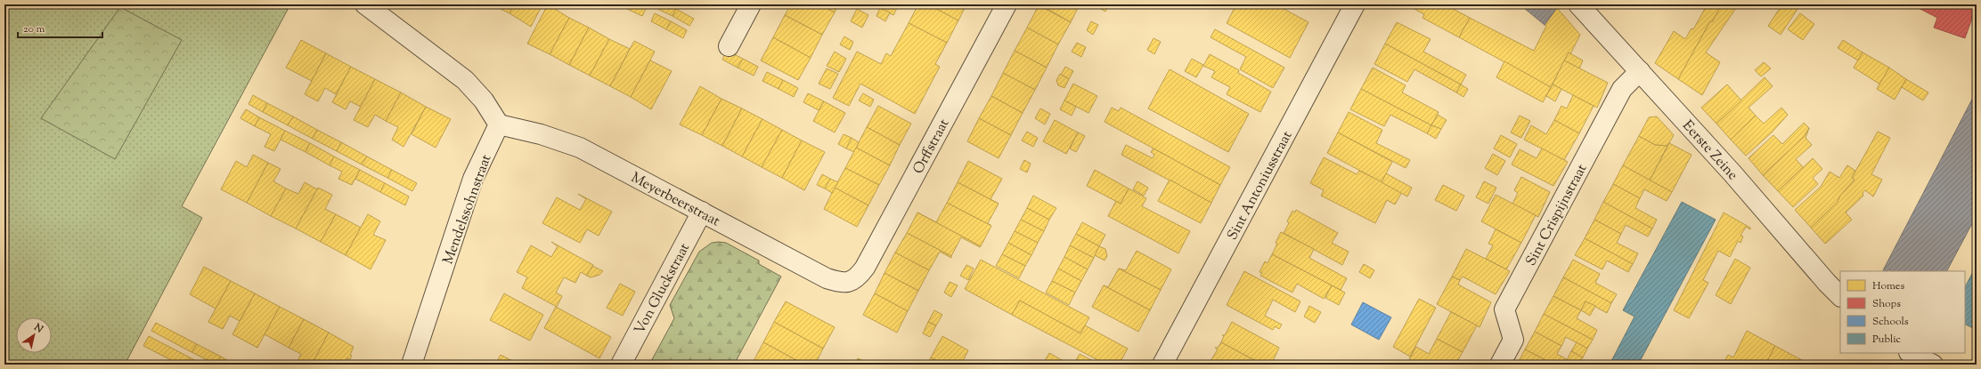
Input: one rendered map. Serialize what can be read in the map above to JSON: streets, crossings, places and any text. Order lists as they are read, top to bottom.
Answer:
{
  "streets": {
    "street": [
      "Orffstraat",
      "Eerste Zeine",
      "Sint Antoniusstraat",
      "Meyerbeerstraat",
      "Mendelssohnstraat",
      "Sint Crispijnstraat",
      "Von Gluckstraat"
    ]
  },
  "crossings": [
    ["Orffstraat", "Meyerbeerstraat"],
    ["Eerste Zeine", "Sint Crispijnstraat"],
    ["Meyerbeerstraat", "Mendelssohnstraat"],
    ["Meyerbeerstraat", "Von Gluckstraat"]
  ],
  "legend": [
    "Homes",
    "Shops",
    "Schools",
    "Public"
  ],
  "scale_bar": "20 m",
  "north": "top right"
}
